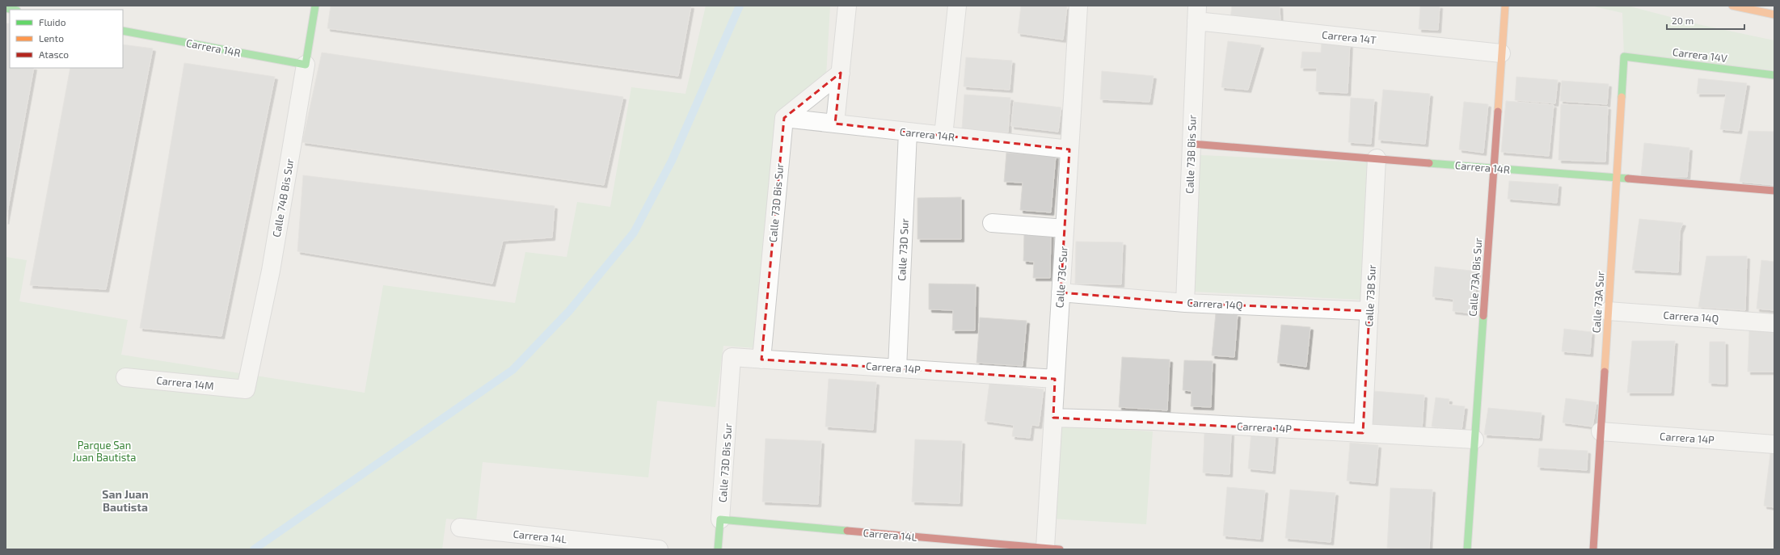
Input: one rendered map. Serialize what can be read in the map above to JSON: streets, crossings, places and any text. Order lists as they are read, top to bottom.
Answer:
{
  "streets": {
    "main road": [
      "Carrera 14R",
      "Carrera 14V",
      "Calle 74B Bis Sur",
      "Calle 73D Bis Sur",
      "Calle 73A Bis Sur",
      "Calle 73A Sur",
      "Carrera 14L"
    ],
    "street": [
      "Carrera 14T",
      "Calle 73B Bis Sur",
      "Calle 73D Sur",
      "Calle 73C Sur",
      "Calle 73B Sur",
      "Carrera 14Q",
      "Carrera 14P",
      "Carrera 14M"
    ]
  },
  "crossings": [
    ["Carrera 14T", "Calle 73B Bis Sur"],
    ["Carrera 14T", "Calle 73A Bis Sur"],
    ["Carrera 14R", "Calle 73B Bis Sur"],
    ["Carrera 14R", "Calle 74B Bis Sur"],
    ["Carrera 14R", "Calle 73D Bis Sur"],
    ["Carrera 14R", "Calle 73D Sur"],
    ["Carrera 14R", "Calle 73C Sur"],
    ["Carrera 14R", "Calle 73A Bis Sur"],
    ["Carrera 14R", "Calle 73B Sur"],
    ["Carrera 14R", "Calle 73A Sur"],
    ["Carrera 14V", "Calle 73A Sur"],
    ["Calle 73B Bis Sur", "Carrera 14Q"],
    ["Calle 74B Bis Sur", "Carrera 14M"],
    ["Calle 73D Bis Sur", "Carrera 14P"],
    ["Calle 73D Bis Sur", "Carrera 14L"],
    ["Calle 73D Sur", "Carrera 14P"],
    ["Calle 73C Sur", "Carrera 14Q"],
    ["Calle 73C Sur", "Carrera 14P"],
    ["Calle 73C Sur", "Carrera 14L"],
    ["Calle 73A Bis Sur", "Carrera 14P"],
    ["Calle 73B Sur", "Carrera 14Q"],
    ["Calle 73B Sur", "Carrera 14P"],
    ["Calle 73A Sur", "Carrera 14Q"],
    ["Calle 73A Sur", "Carrera 14P"]
  ],
  "districts": ["San Juan Bautista"],
  "parks": ["Parque San Juan Bautista"],
  "legend": ["Fluido", "Lento", "Atasco"],
  "scale_bar": "20 m"
}
